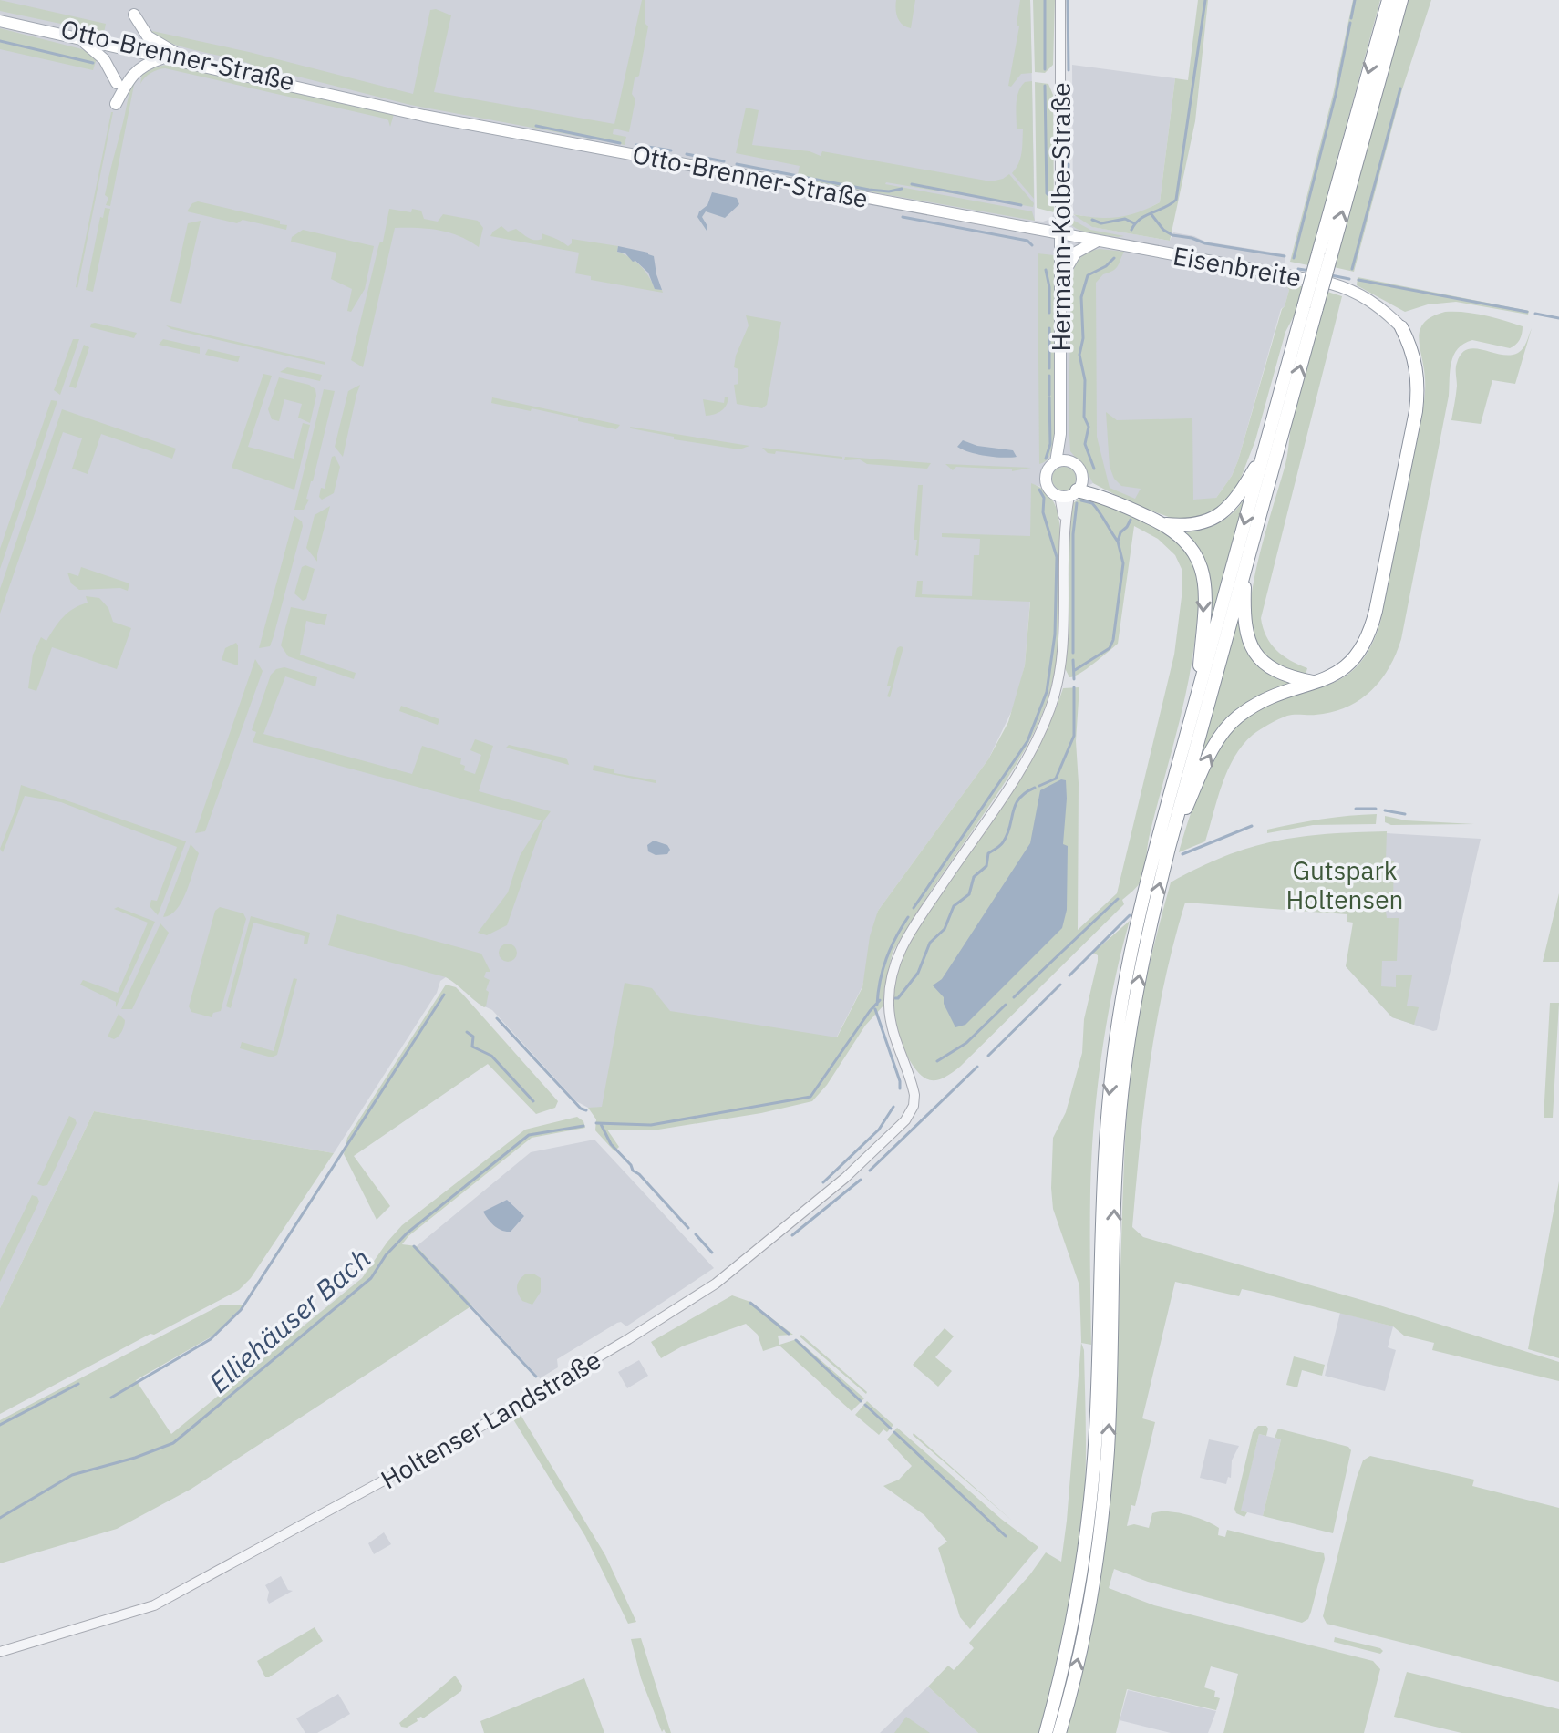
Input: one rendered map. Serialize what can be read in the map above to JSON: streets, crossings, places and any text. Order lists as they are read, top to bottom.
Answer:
{
  "streets": {
    "main road": ["Otto-Brenner-Straße", "Hermann-Kolbe-Straße", "Eisenbreite"],
    "street": ["Holtenser Landstraße"]
  },
  "crossings": [
    ["Otto-Brenner-Straße", "Hermann-Kolbe-Straße"],
    ["Otto-Brenner-Straße", "Eisenbreite"],
    ["Hermann-Kolbe-Straße", "Eisenbreite"],
    ["Hermann-Kolbe-Straße", "Holtenser Landstraße"]
  ],
  "water": ["Elliehäuser Bach"],
  "parks": ["Gutspark Holtensen"]
}
